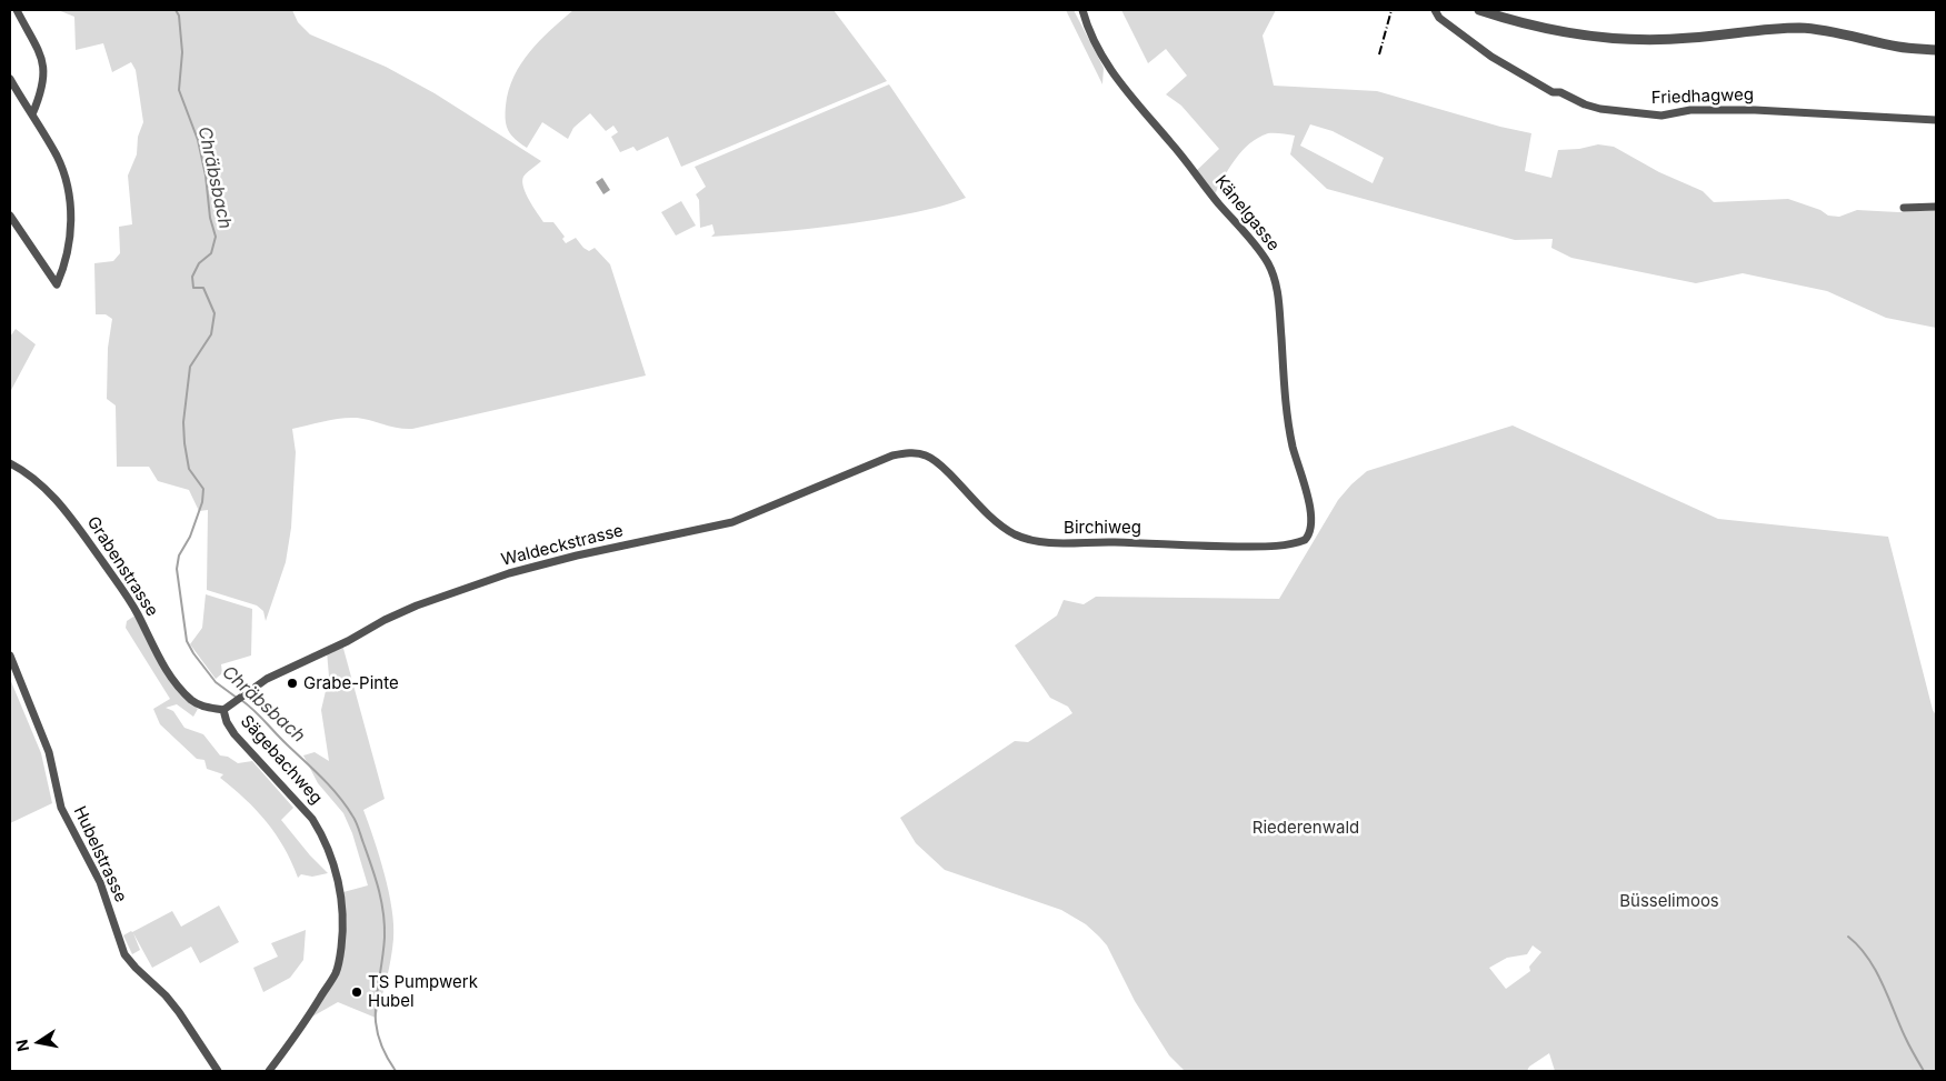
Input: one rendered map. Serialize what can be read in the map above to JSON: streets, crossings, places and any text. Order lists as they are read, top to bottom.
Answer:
{
  "streets": {
    "street": [
      "Friedhagweg",
      "Känelgasse",
      "Birchiweg",
      "Waldeckstrasse",
      "Grabenstrasse",
      "Sägebachweg",
      "Hubelstrasse"
    ]
  },
  "crossings": [
    ["Känelgasse", "Birchiweg"],
    ["Birchiweg", "Waldeckstrasse"],
    ["Waldeckstrasse", "Grabenstrasse"],
    ["Waldeckstrasse", "Sägebachweg"],
    ["Grabenstrasse", "Sägebachweg"]
  ],
  "water": ["Chräbsbach"],
  "parks": ["Riederenwald", "Büsselimoos"],
  "places": ["Grabe-Pinte", "TS Pumpwerk Hubel"],
  "north": "left"
}
